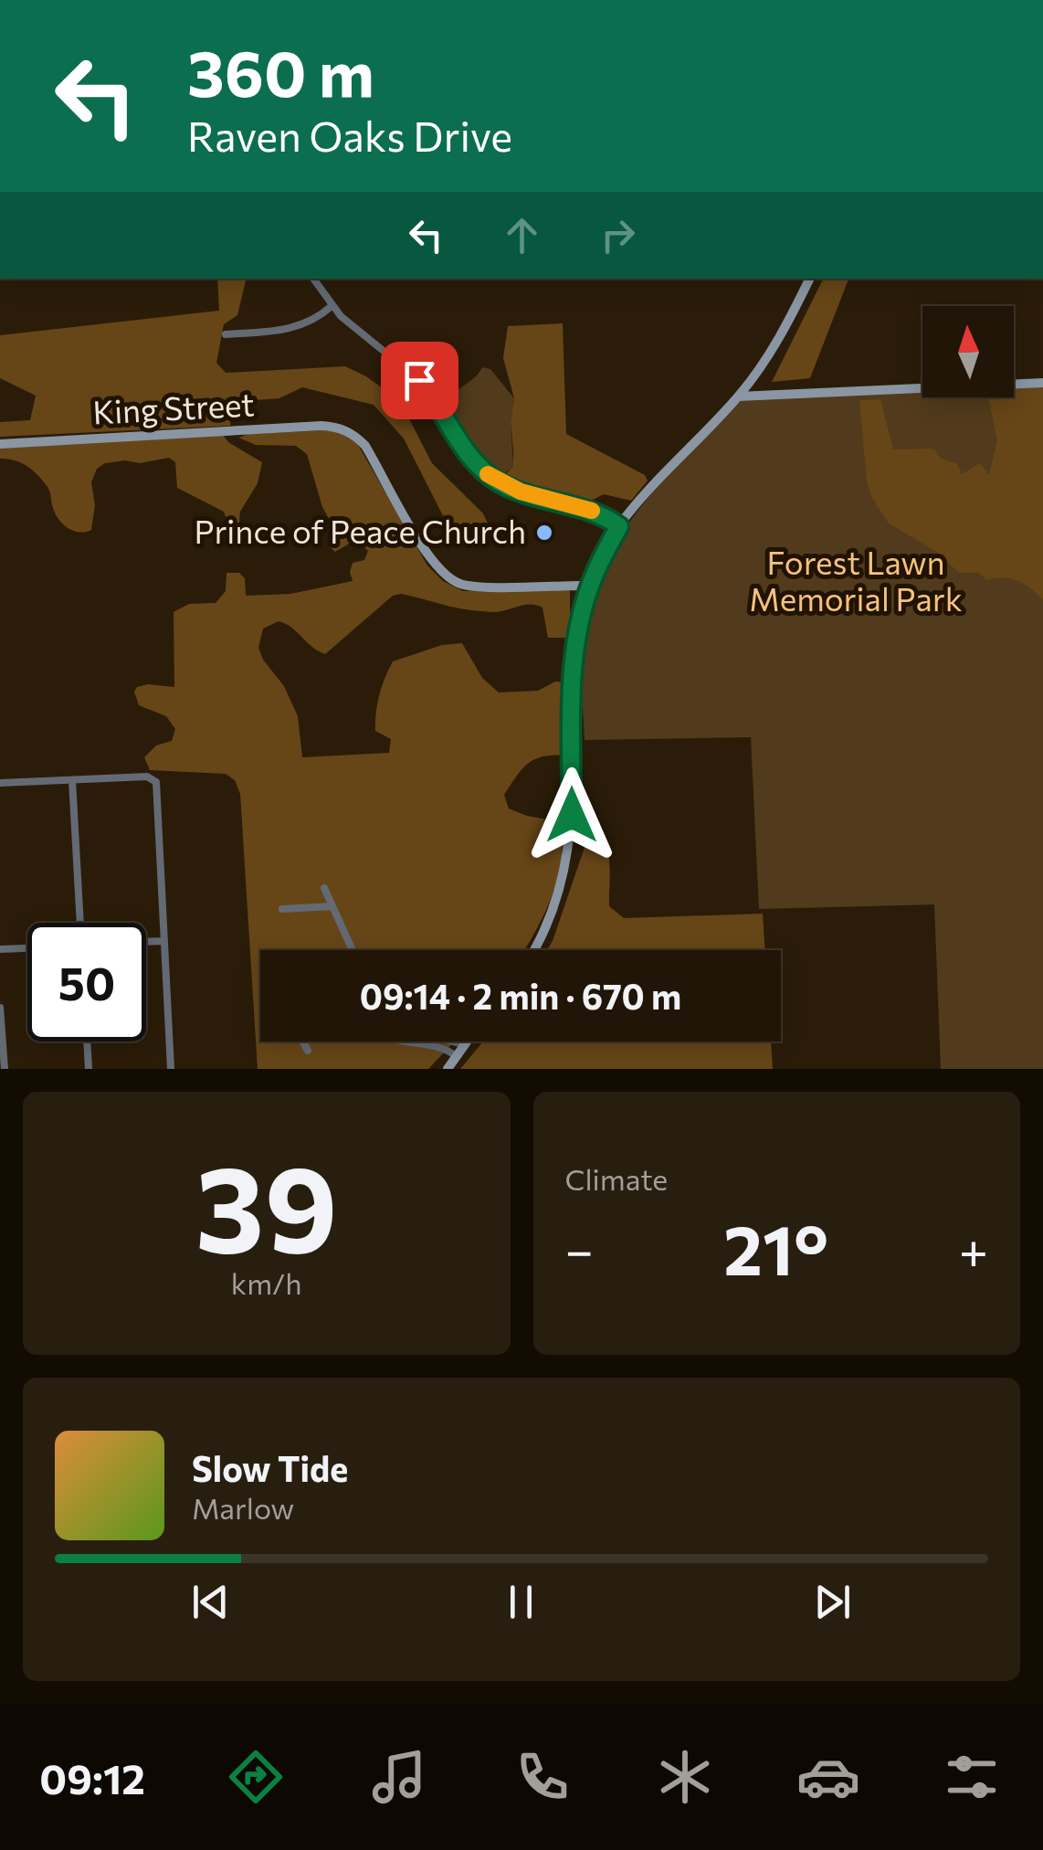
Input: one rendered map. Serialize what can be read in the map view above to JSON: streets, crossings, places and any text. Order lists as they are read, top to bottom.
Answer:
{
  "streets": {
    "street": ["King Street"]
  },
  "parks": ["Forest Lawn Memorial Park"],
  "places": ["Prince of Peace Church"],
  "north": "top",
  "page": {
    "turn": ["360 m", "Raven Oaks Drive"],
    "limit": "50",
    "trip": "09:14 · 2 min · 670 m",
    "tile": [
      ["39", "km/h"],
      "Climate"
    ],
    "heat": ["−", "21°", "+"],
    "song": ["Slow Tide", "Marlow"],
    "tabs": "09:12"
  }
}
